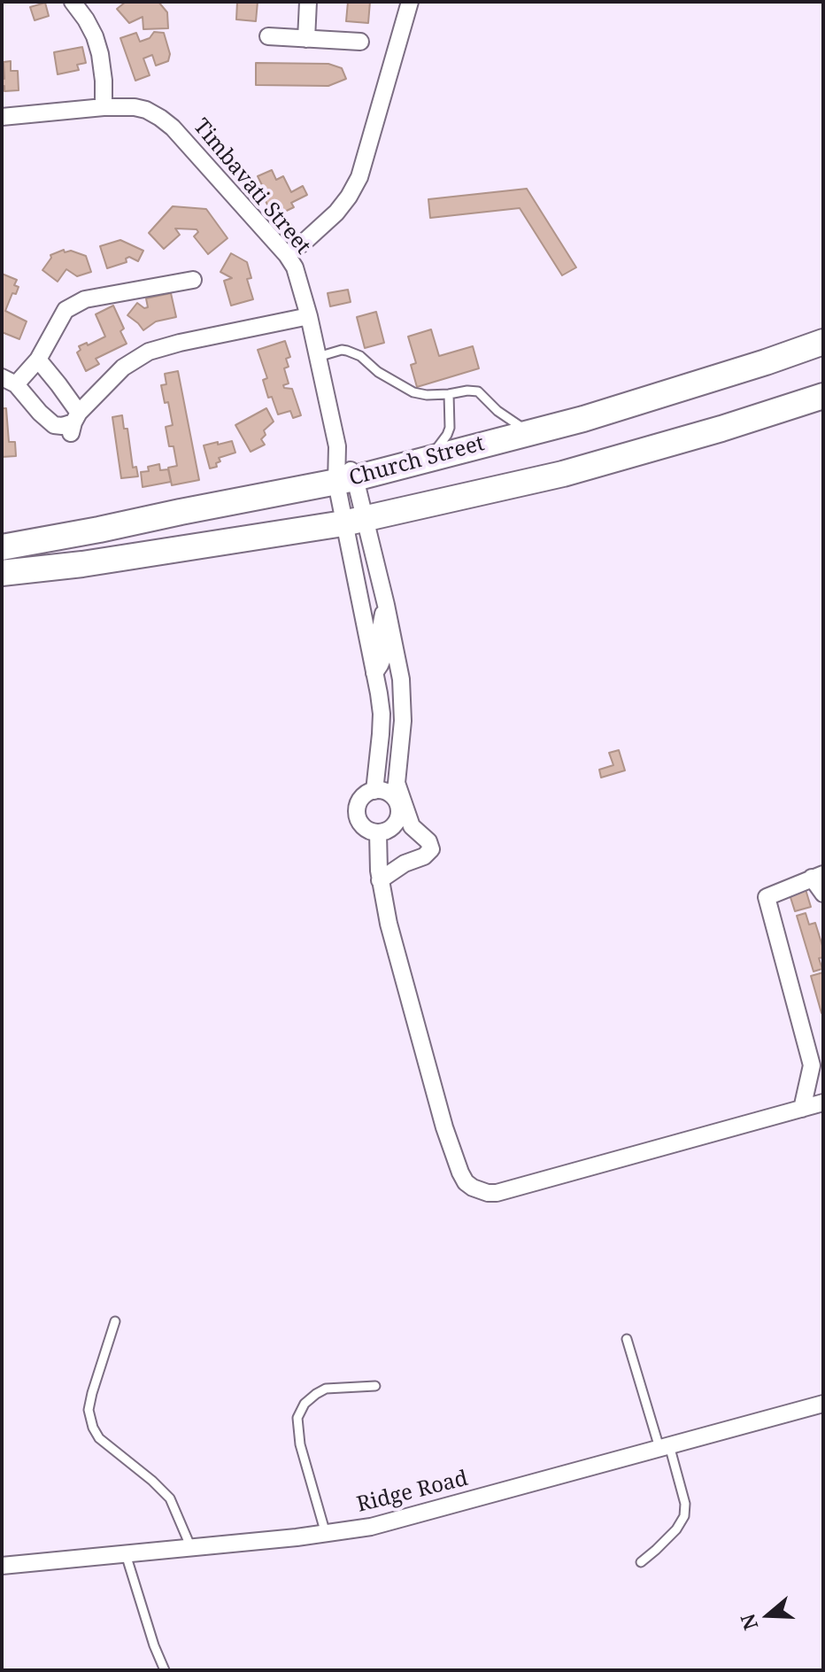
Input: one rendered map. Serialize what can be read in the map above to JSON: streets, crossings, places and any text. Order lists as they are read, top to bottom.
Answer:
{
  "streets": {
    "main road": ["Church Street"],
    "street": ["Timbavati Street", "Ridge Road"]
  },
  "crossings": [
    ["Timbavati Street", "Church Street"]
  ],
  "north": "left"
}
